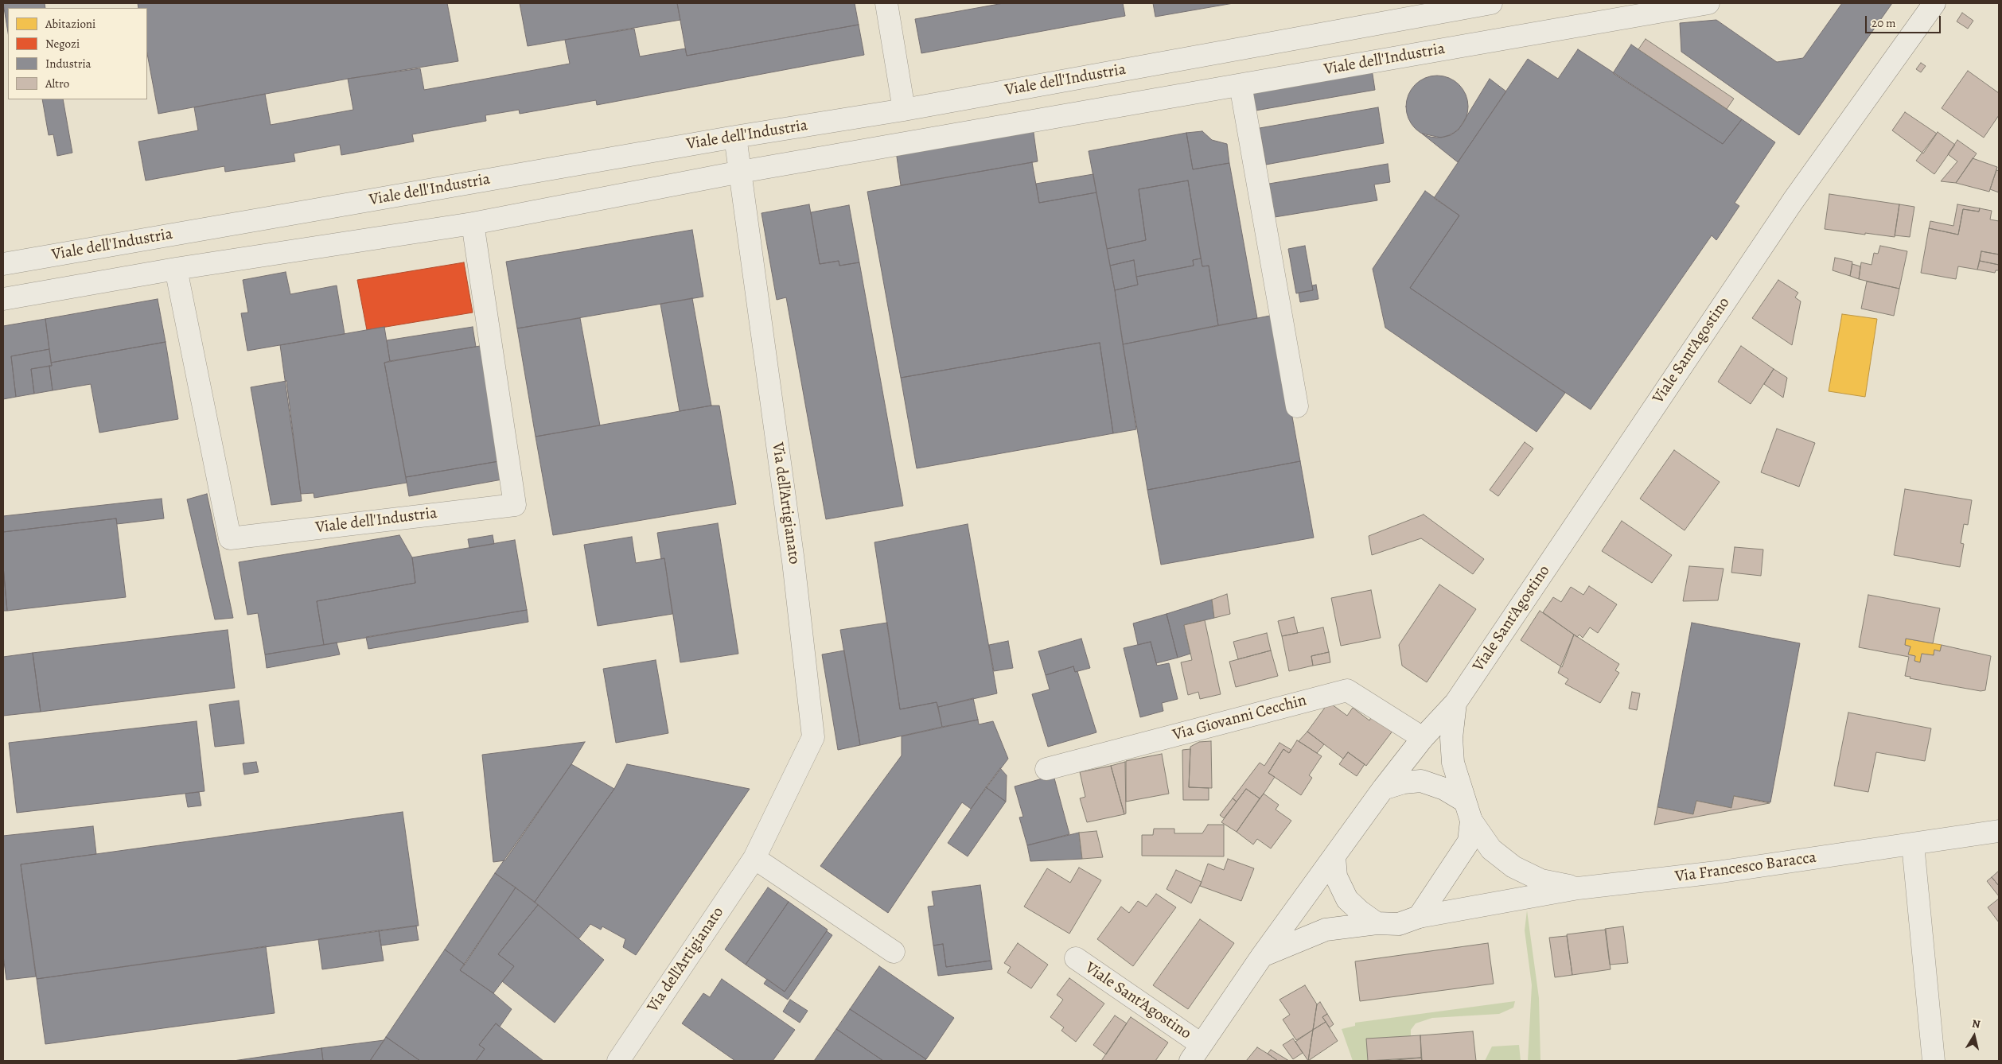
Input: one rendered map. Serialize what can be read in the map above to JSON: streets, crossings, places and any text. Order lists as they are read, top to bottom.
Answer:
{
  "streets": {
    "street": [
      "Viale dell'Industria",
      "Viale Sant'Agostino",
      "Via dell'Artigianato",
      "Via Giovanni Cecchin",
      "Via Francesco Baracca"
    ]
  },
  "crossings": [
    ["Viale dell'Industria", "Via dell'Artigianato"],
    ["Viale Sant'Agostino", "Via Giovanni Cecchin"],
    ["Viale Sant'Agostino", "Via Francesco Baracca"]
  ],
  "legend": [
    "Abitazioni",
    "Negozi",
    "Industria",
    "Altro"
  ],
  "scale_bar": "20 m",
  "north": "top"
}
